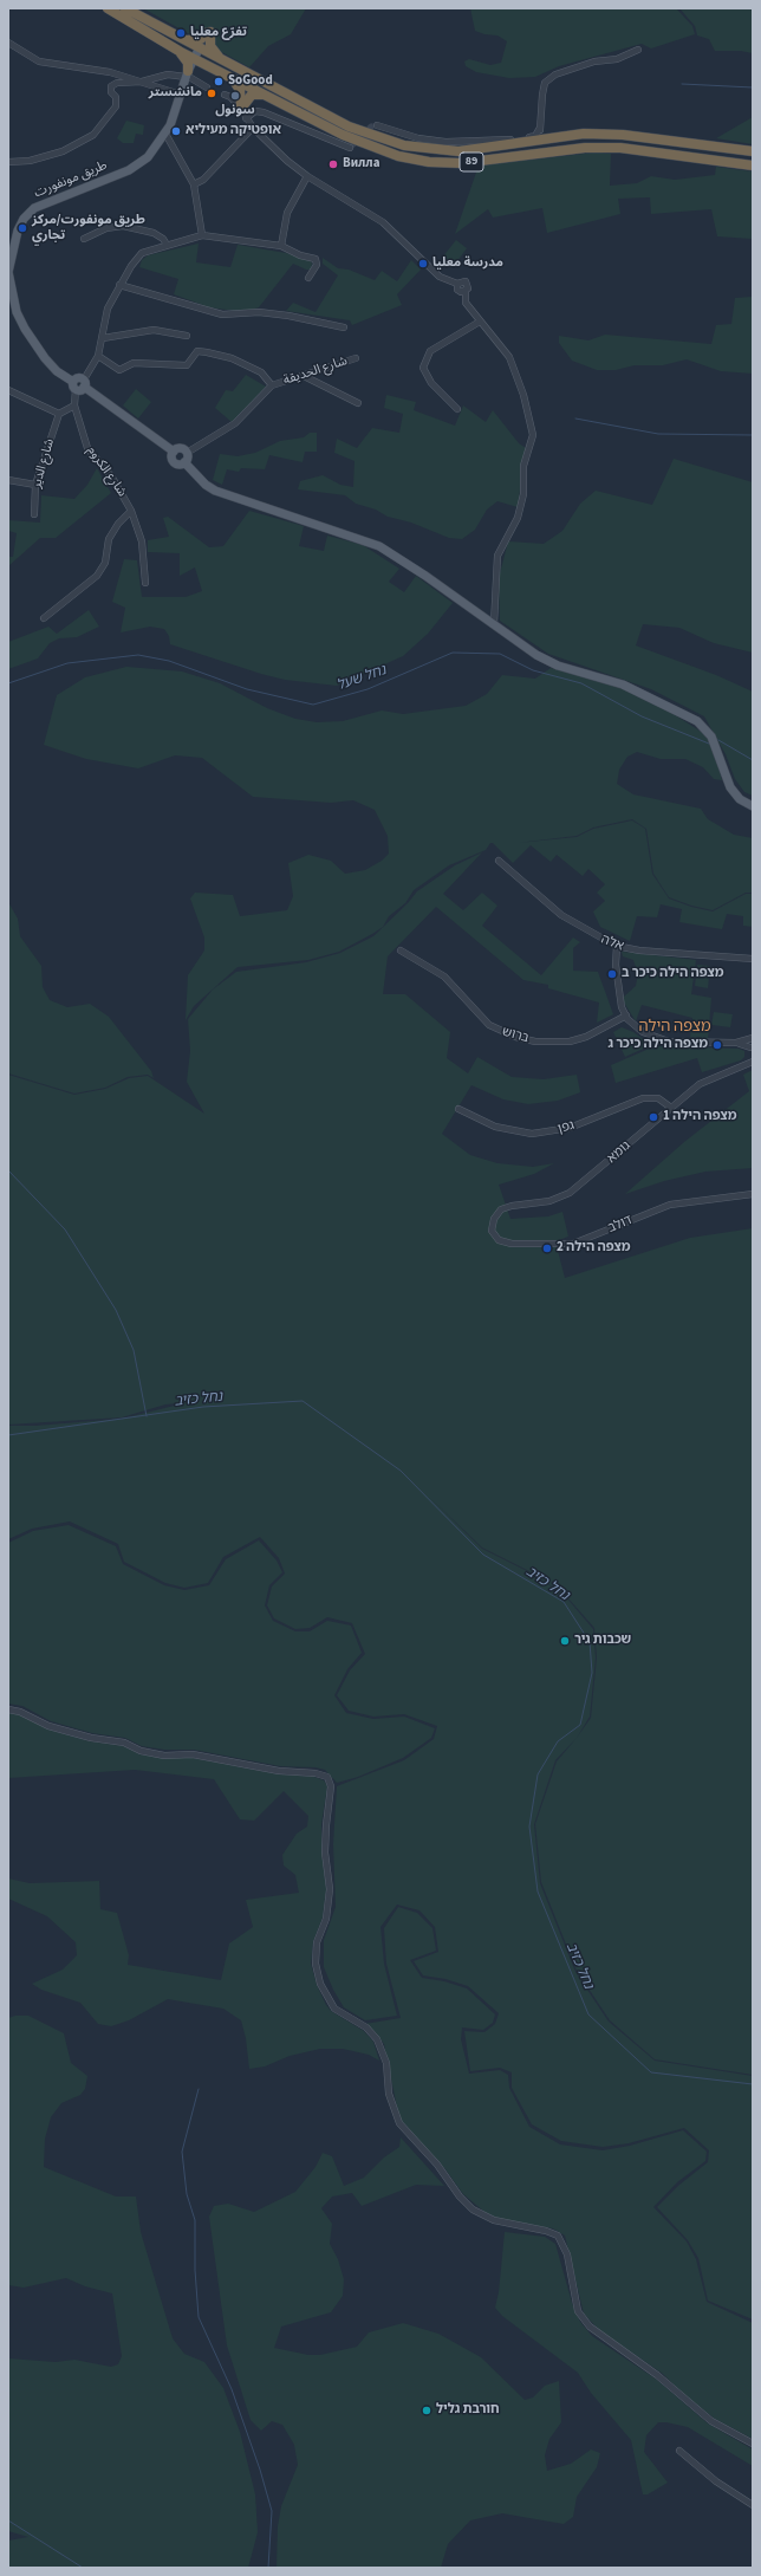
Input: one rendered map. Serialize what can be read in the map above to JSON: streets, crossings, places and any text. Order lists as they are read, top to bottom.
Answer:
{
  "streets": {
    "highway": ["89"],
    "main road": ["طريق مونفورت"],
    "street": [
      "شارع الحديقة",
      "شارع الدير",
      "شارع الكروم",
      "אלה",
      "ברוש",
      "גפן",
      "גומא",
      "דולב"
    ]
  },
  "crossings": [
    ["89", "طريق مونفورت"],
    ["طريق مونفورت", "شارع الكروم"],
    ["גפן", "גומא"],
    ["גומא", "דולב"]
  ],
  "districts": ["מצפה הילה"],
  "water": ["נחל שעל", "נחל כזיב"],
  "places": [
    "تفرّع معليا",
    "SoGood",
    "مانشستر",
    "سونول",
    "אופטיקה מעיליא",
    "Вилла",
    "طريق مونفورت/مركز تجاري",
    "مدرسة معليا",
    "מצפה הילה כיכר ב",
    "מצפה הילה כיכר ג",
    "מצפה הילה 1",
    "מצפה הילה 2",
    "שכבות גיר",
    "חורבת גליל"
  ]
}
